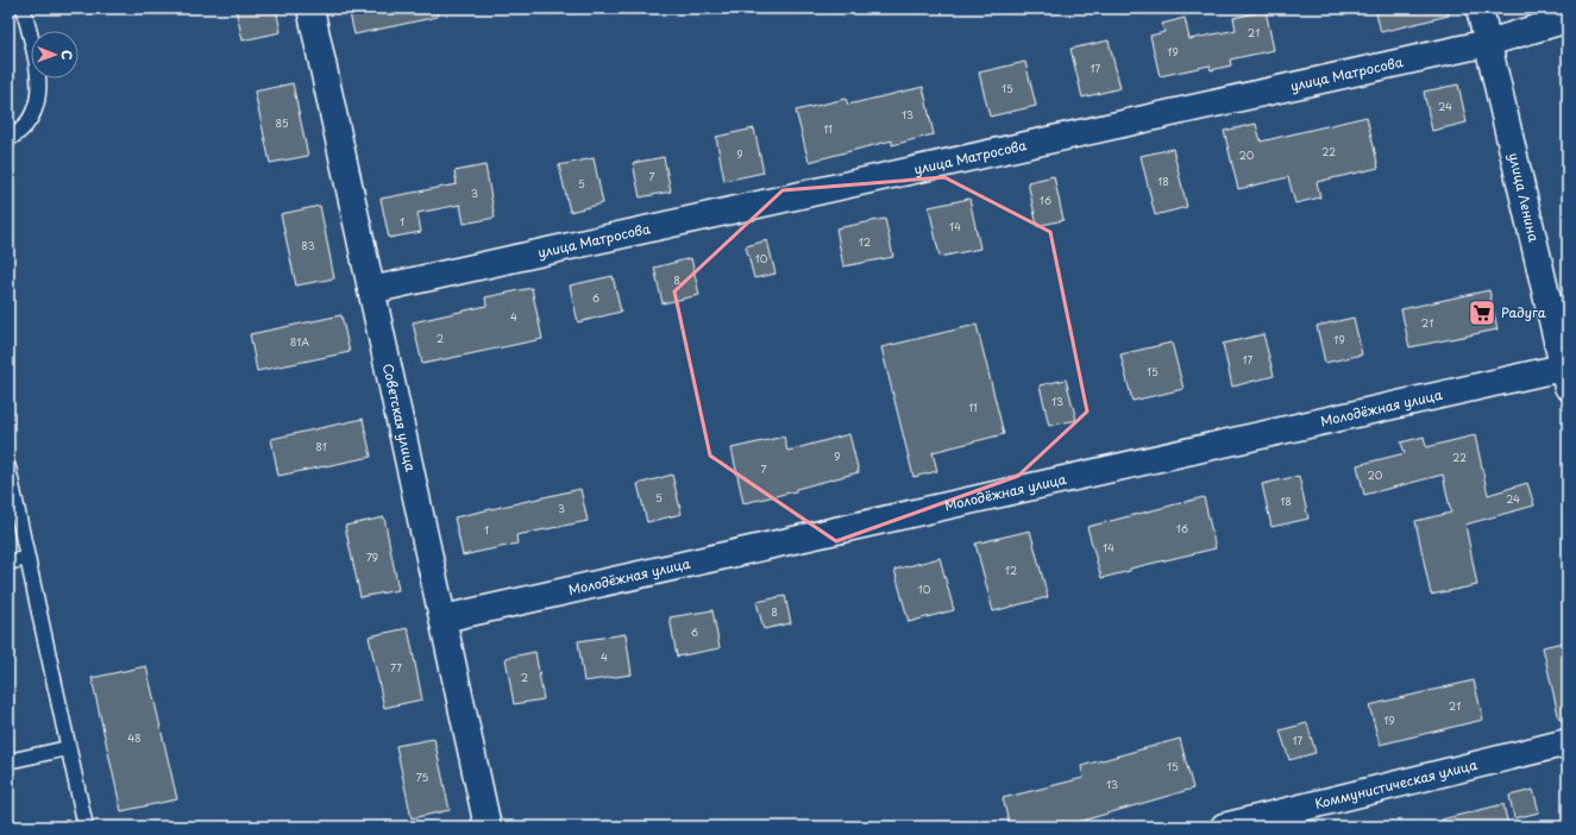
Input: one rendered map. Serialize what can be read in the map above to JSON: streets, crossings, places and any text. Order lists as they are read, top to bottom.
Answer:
{
  "streets": {
    "street": [
      "улица Матросова",
      "улица Ленина",
      "Молодёжная улица",
      "Советская улица",
      "Коммунистическая улица"
    ]
  },
  "crossings": [
    ["улица Матросова", "улица Ленина"],
    ["улица Матросова", "Советская улица"],
    ["улица Ленина", "Молодёжная улица"],
    ["Молодёжная улица", "Советская улица"]
  ],
  "places": {
    "supermarket": ["Радуга"]
  },
  "house_numbers": [
    "21",
    "19",
    "17",
    "15",
    "24",
    "13",
    "85",
    "11",
    "22",
    "9",
    "20",
    "7",
    "18",
    "5",
    "3",
    "16",
    "1",
    "14",
    "12",
    "83",
    "10",
    "8",
    "6",
    "4",
    "21",
    "2",
    "19",
    "81А",
    "17",
    "15",
    "13",
    "11",
    "81",
    "9",
    "22",
    "7",
    "20",
    "5",
    "24",
    "18",
    "3",
    "16",
    "1",
    "14",
    "79",
    "12",
    "10",
    "8",
    "6",
    "4",
    "77",
    "2",
    "21",
    "19",
    "48",
    "17",
    "15",
    "75",
    "13"
  ],
  "north": "right"
}
